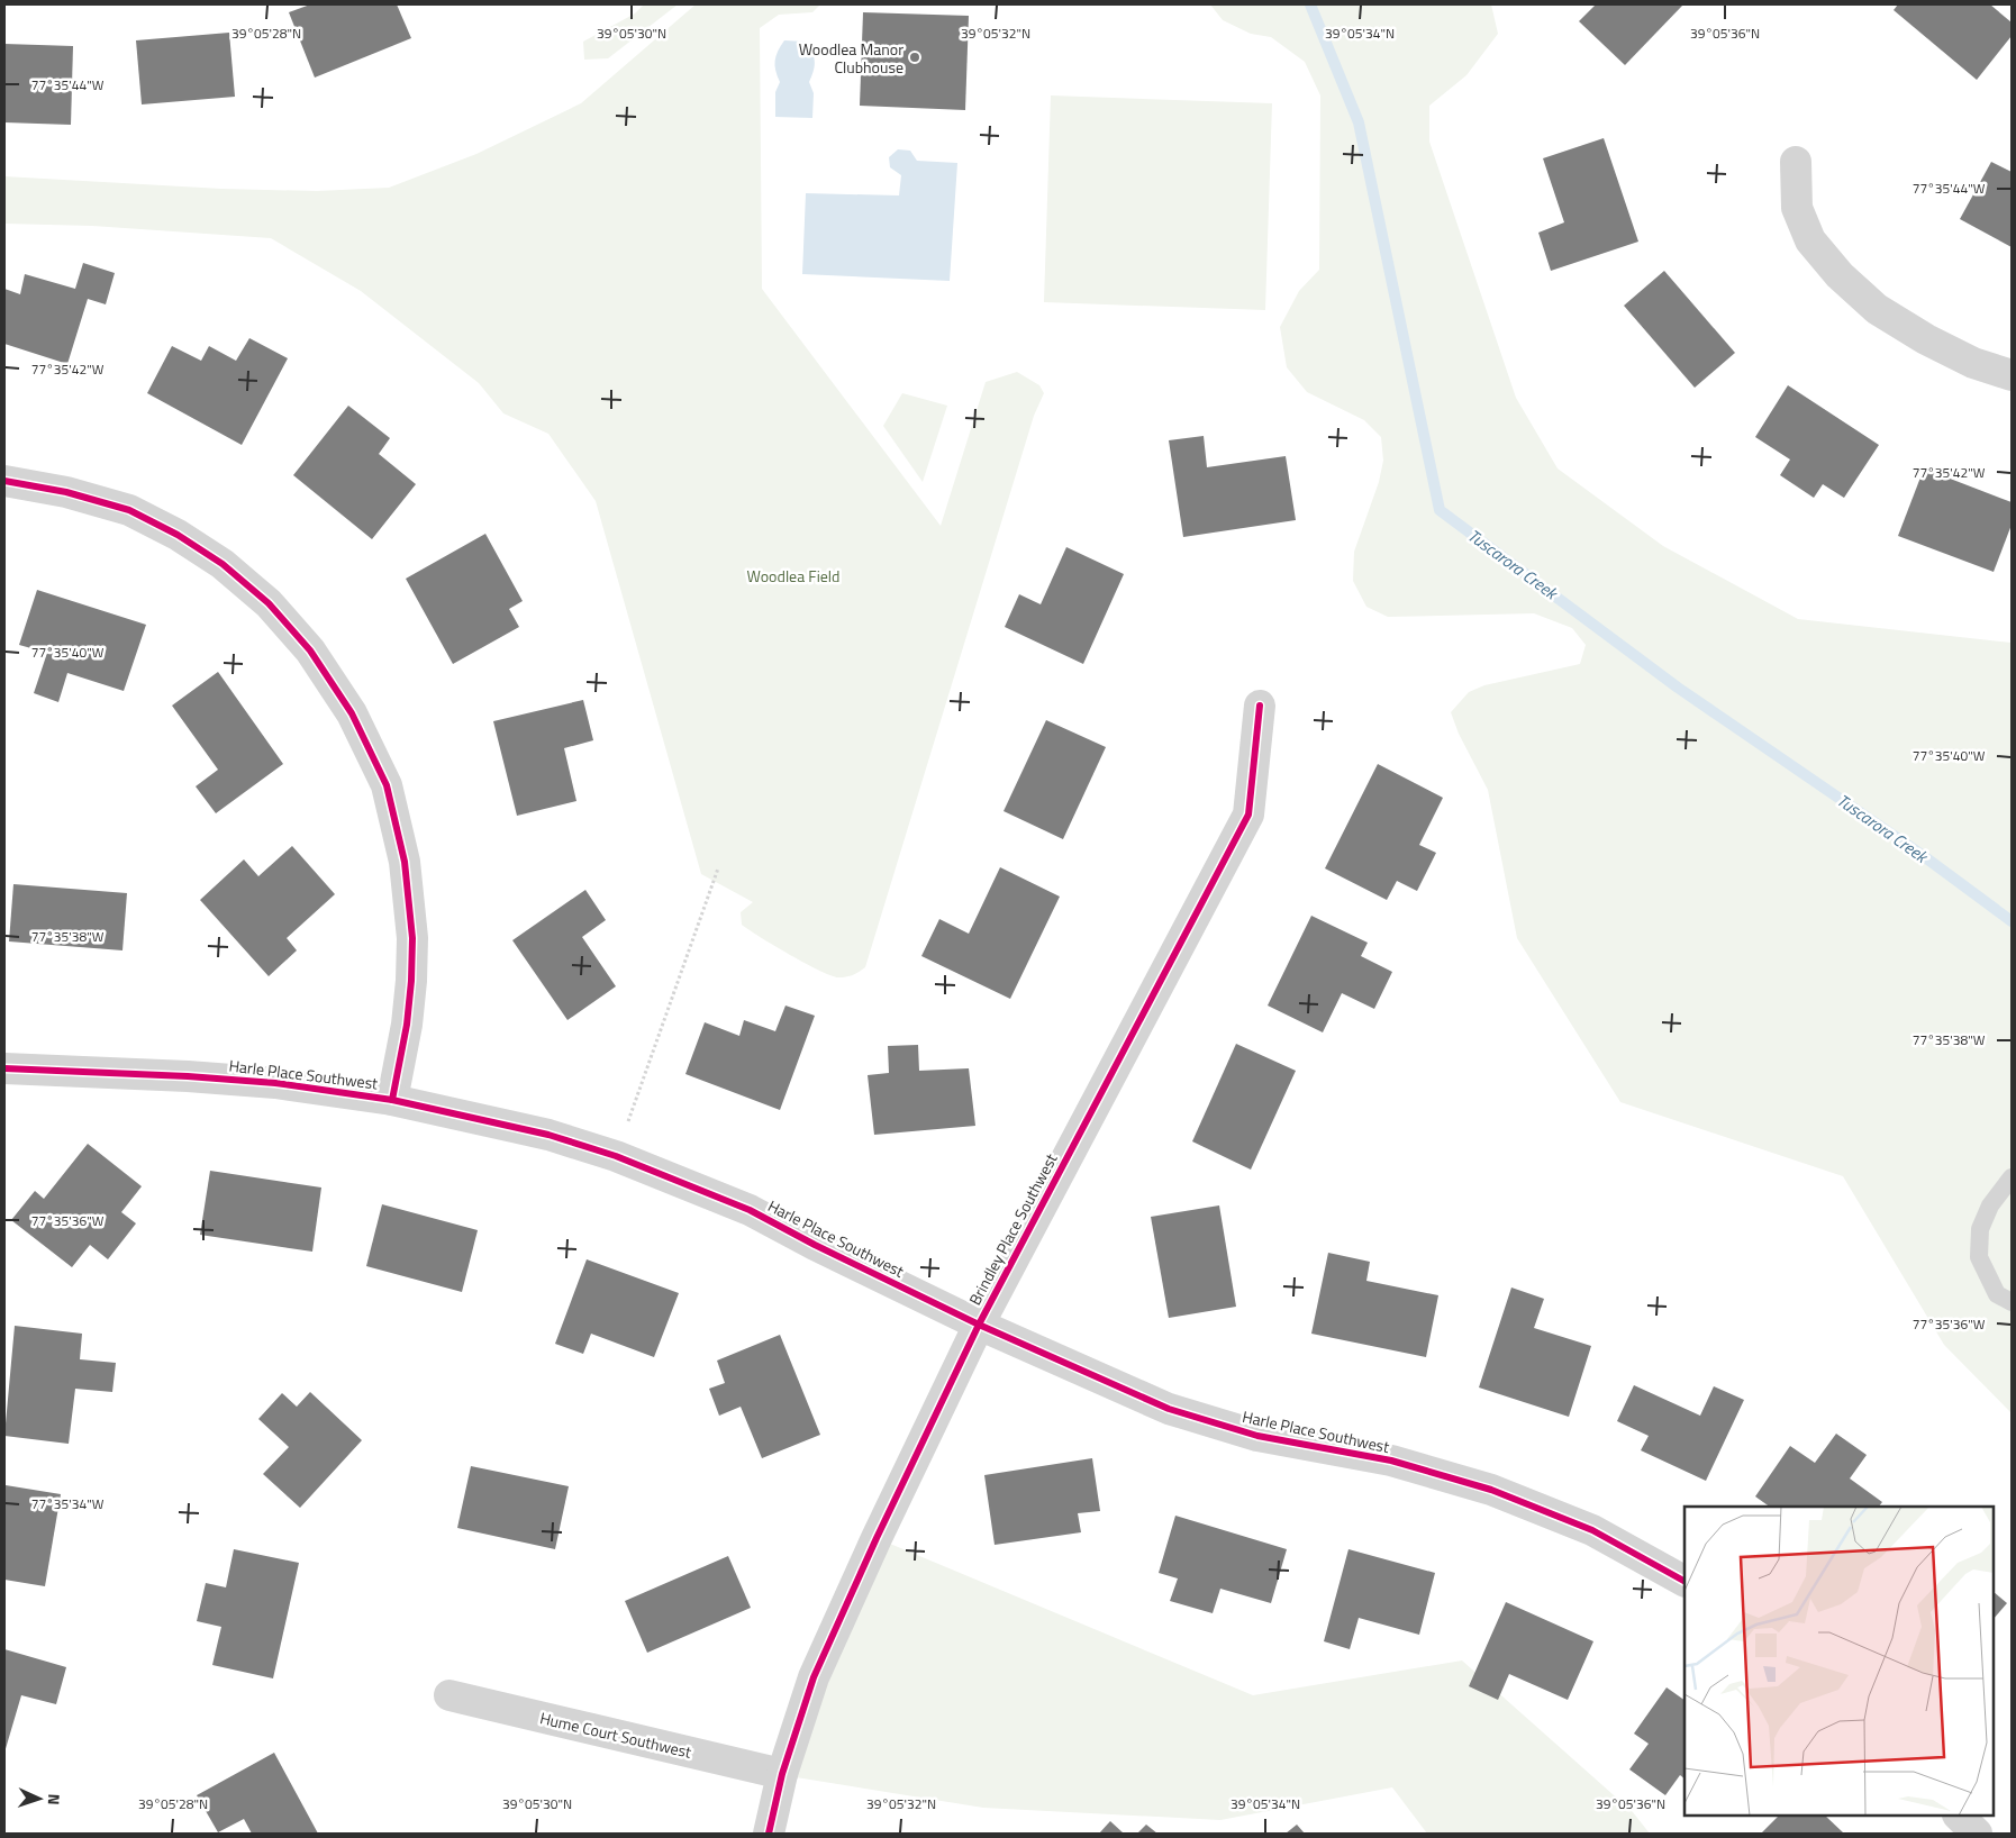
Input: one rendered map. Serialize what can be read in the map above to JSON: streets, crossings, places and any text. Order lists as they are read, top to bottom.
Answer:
{
  "streets": {
    "street": ["Harle Place Southwest", "Brindley Place Southwest", "Hume Court Southwest"]
  },
  "crossings": [
    ["Harle Place Southwest", "Brindley Place Southwest"],
    ["Brindley Place Southwest", "Hume Court Southwest"]
  ],
  "water": ["Tuscarora Creek"],
  "parks": ["Woodlea Field"],
  "places": ["Woodlea Manor Clubhouse"],
  "north": "right",
  "coordinates": [
    "39°05'28\"N",
    "39°05'30\"N",
    "39°05'32\"N",
    "39°05'34\"N",
    "39°05'36\"N",
    "77°35'44\"W",
    "77°35'42\"W",
    "77°35'40\"W",
    "77°35'38\"W",
    "77°35'36\"W",
    "77°35'34\"W"
  ]
}
